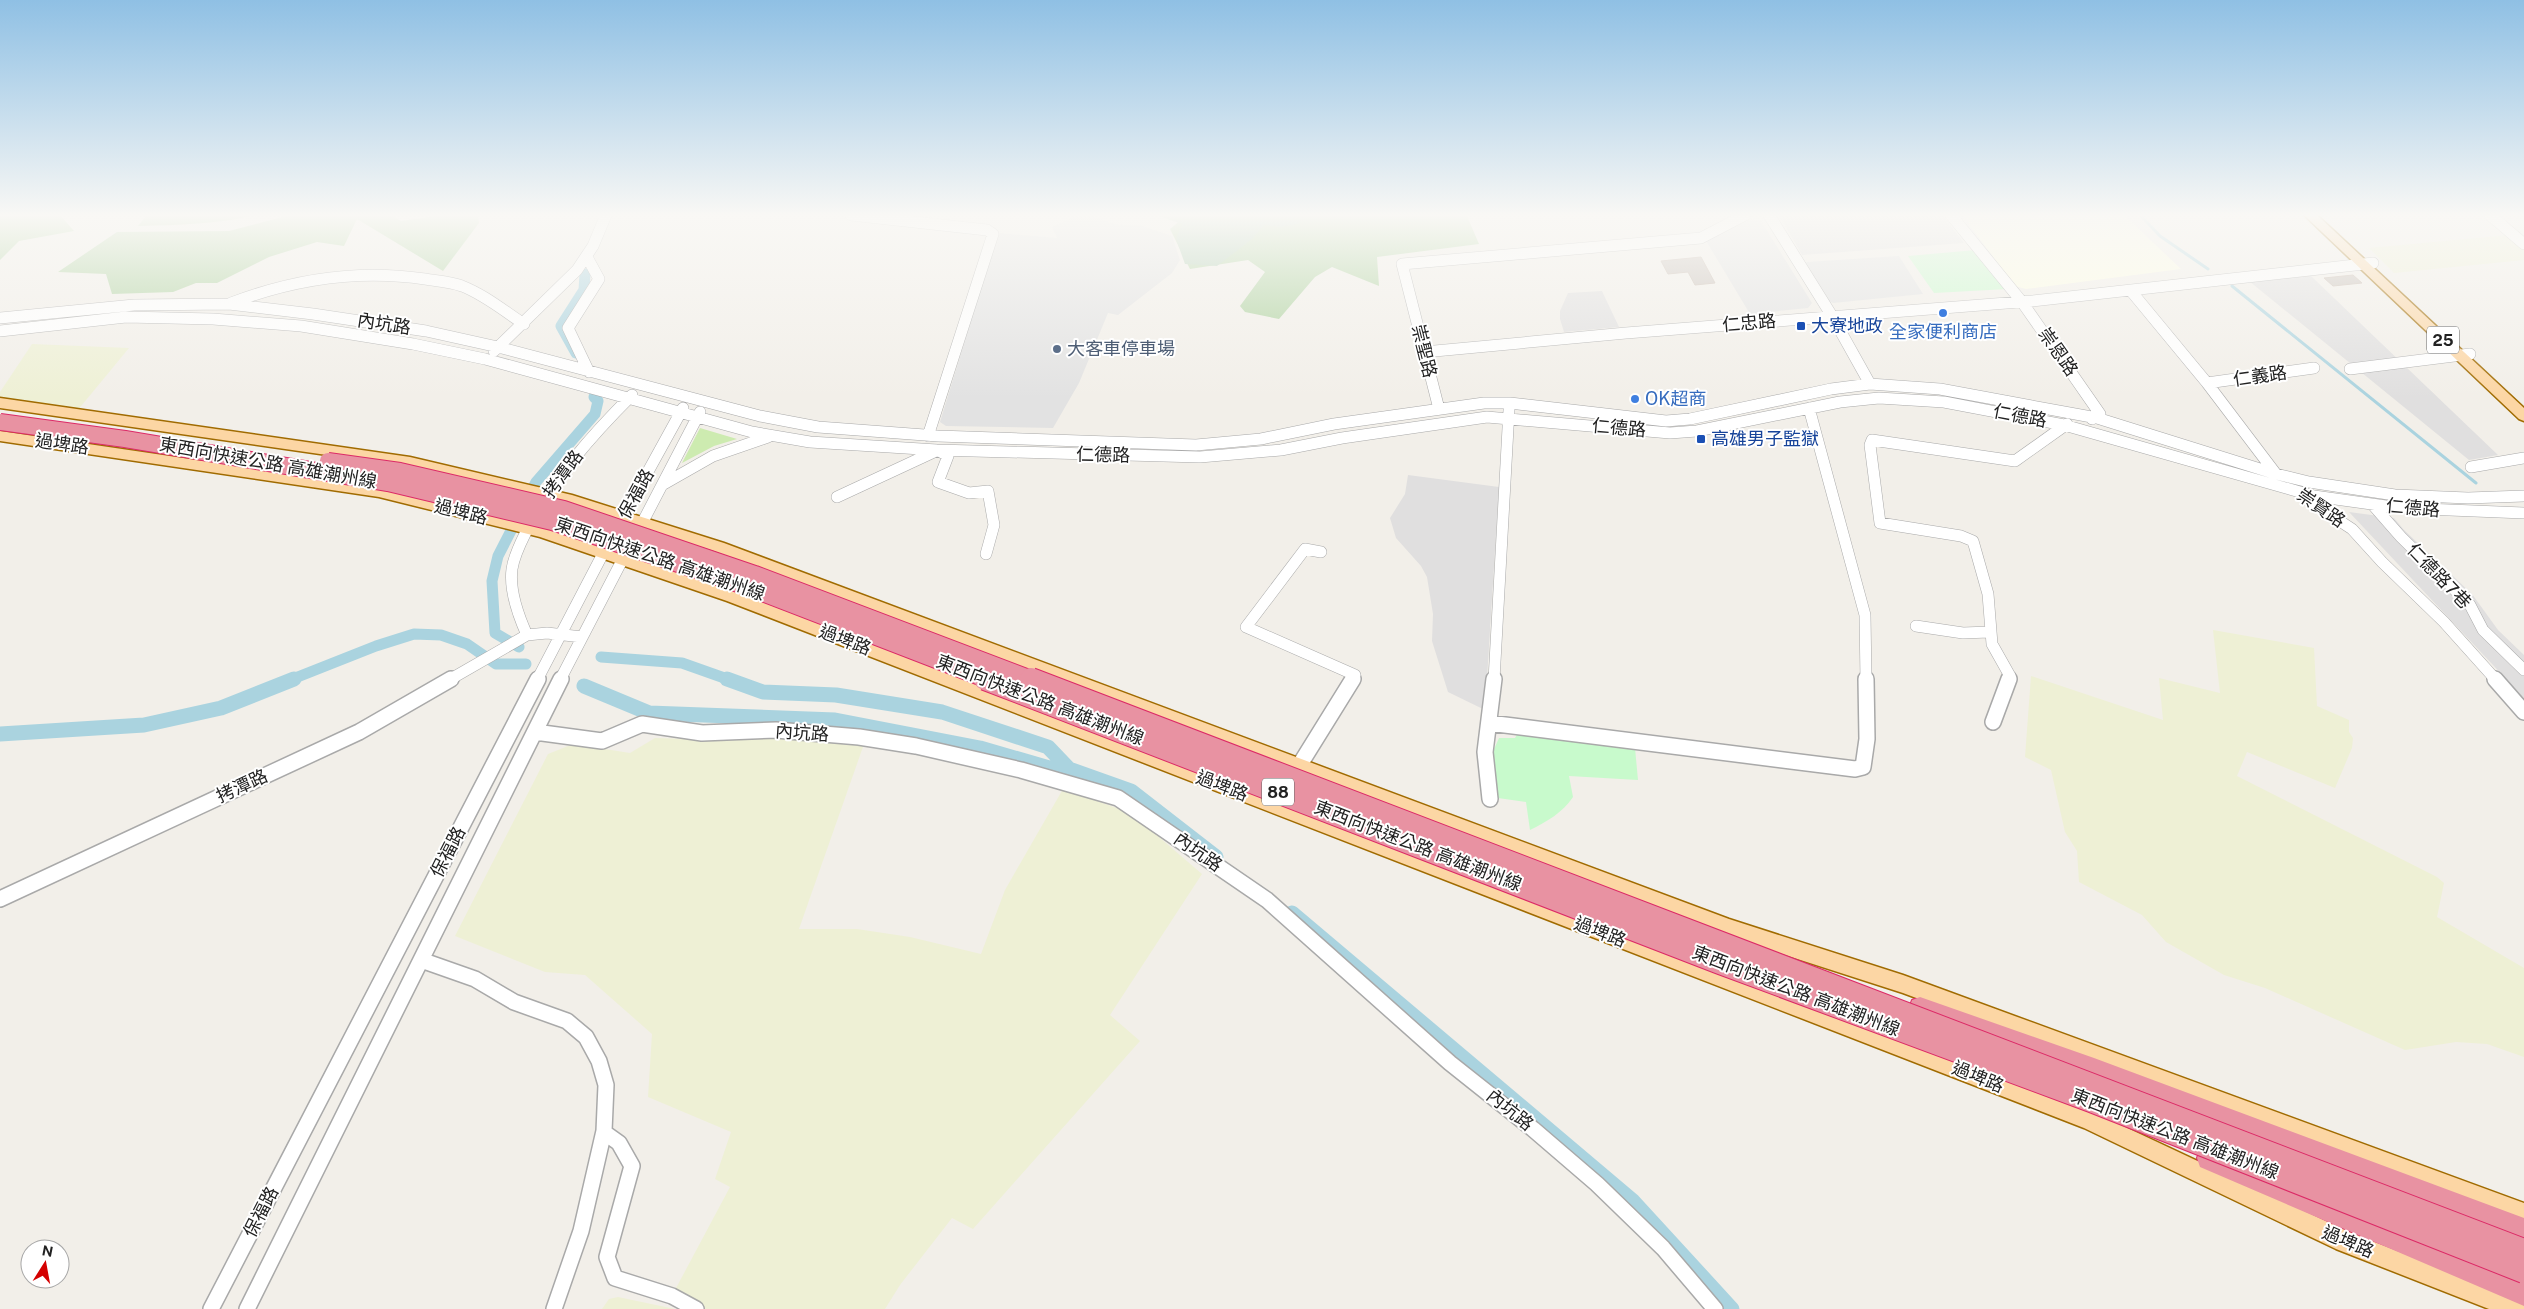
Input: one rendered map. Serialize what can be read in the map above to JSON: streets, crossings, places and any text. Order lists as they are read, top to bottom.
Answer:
{
  "streets": {
    "highway": ["東西向快速公路 高雄潮州線", "88"],
    "main road": ["25", "過埤路"],
    "street": [
      "仁忠路",
      "內坑路",
      "崇聖路",
      "崇恩路",
      "仁義路",
      "仁德路",
      "拷潭路",
      "保福路",
      "崇賢路",
      "仁德路7巷"
    ]
  },
  "crossings": [
    ["仁忠路", "崇聖路"],
    ["仁忠路", "崇恩路"],
    ["仁忠路", "崇賢路"],
    ["內坑路", "仁德路"],
    ["內坑路", "拷潭路"],
    ["內坑路", "保福路"],
    ["崇聖路", "仁德路"],
    ["崇恩路", "仁德路"],
    ["仁義路", "崇賢路"],
    ["仁德路", "保福路"],
    ["仁德路", "崇賢路"],
    ["仁德路", "仁德路7巷"],
    ["過埤路", "拷潭路"],
    ["過埤路", "保福路"]
  ],
  "places": {
    "other": ["全家便利商店", "大客車停車場", "OK超商"],
    "transit": ["大寮地政", "高雄男子監獄"]
  },
  "north": "top"
}
